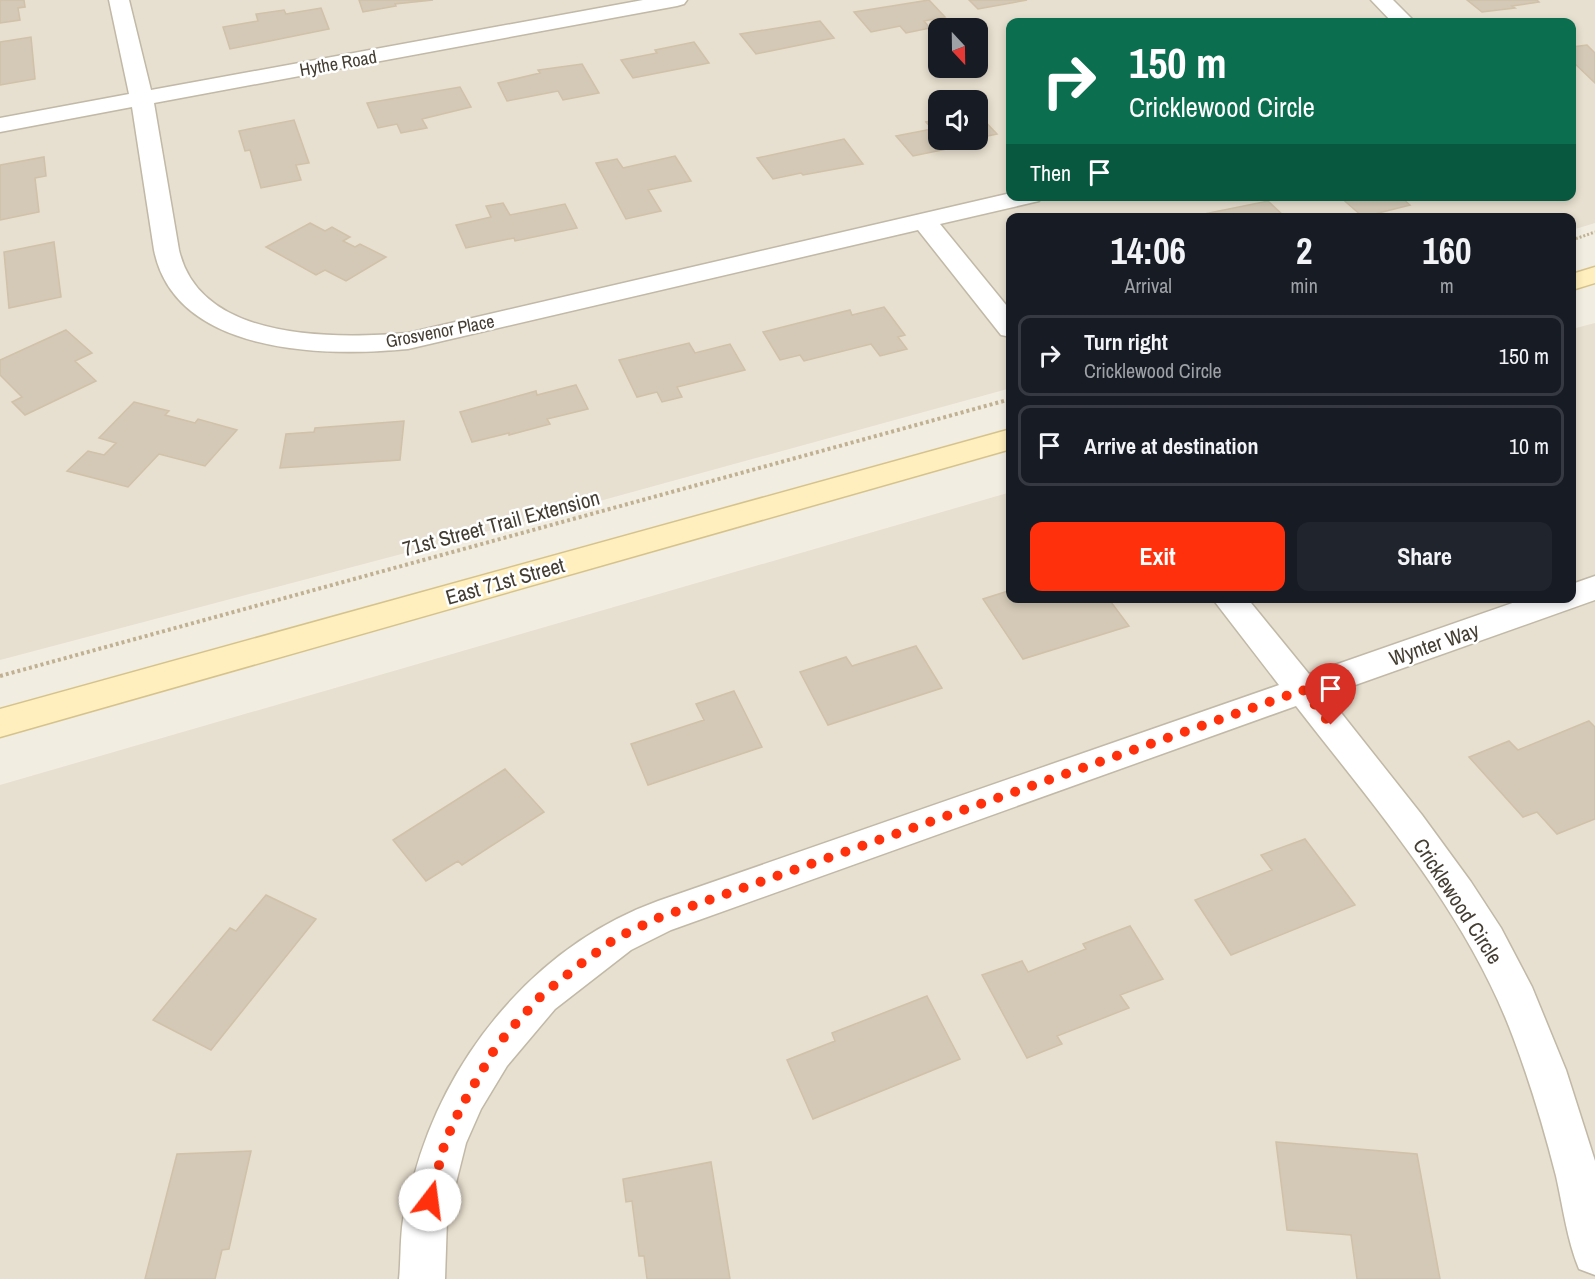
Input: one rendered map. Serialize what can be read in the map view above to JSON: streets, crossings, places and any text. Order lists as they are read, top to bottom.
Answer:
{
  "streets": {
    "main road": ["East 71st Street"],
    "street": [
      "Hythe Road",
      "Grosvenor Place",
      "Wynter Way",
      "Cricklewood Circle"
    ],
    "path": ["71st Street Trail Extension"]
  },
  "crossings": [
    ["Hythe Road", "Grosvenor Place"],
    ["Wynter Way", "Cricklewood Circle"]
  ],
  "north": "bottom",
  "page": {
    "turn": ["150 m", "Cricklewood Circle"],
    "then": "Then",
    "eta": [
      "14:06",
      "Arrival",
      "2",
      "min",
      "160",
      "m"
    ],
    "list": [
      {
        "name": "Turn right",
        "note": "Cricklewood Circle",
        "value": "150 m"
      },
      {
        "name": "Arrive at destination",
        "value": "10 m"
      }
    ],
    "buttons": ["Exit", "Share"]
  }
}
